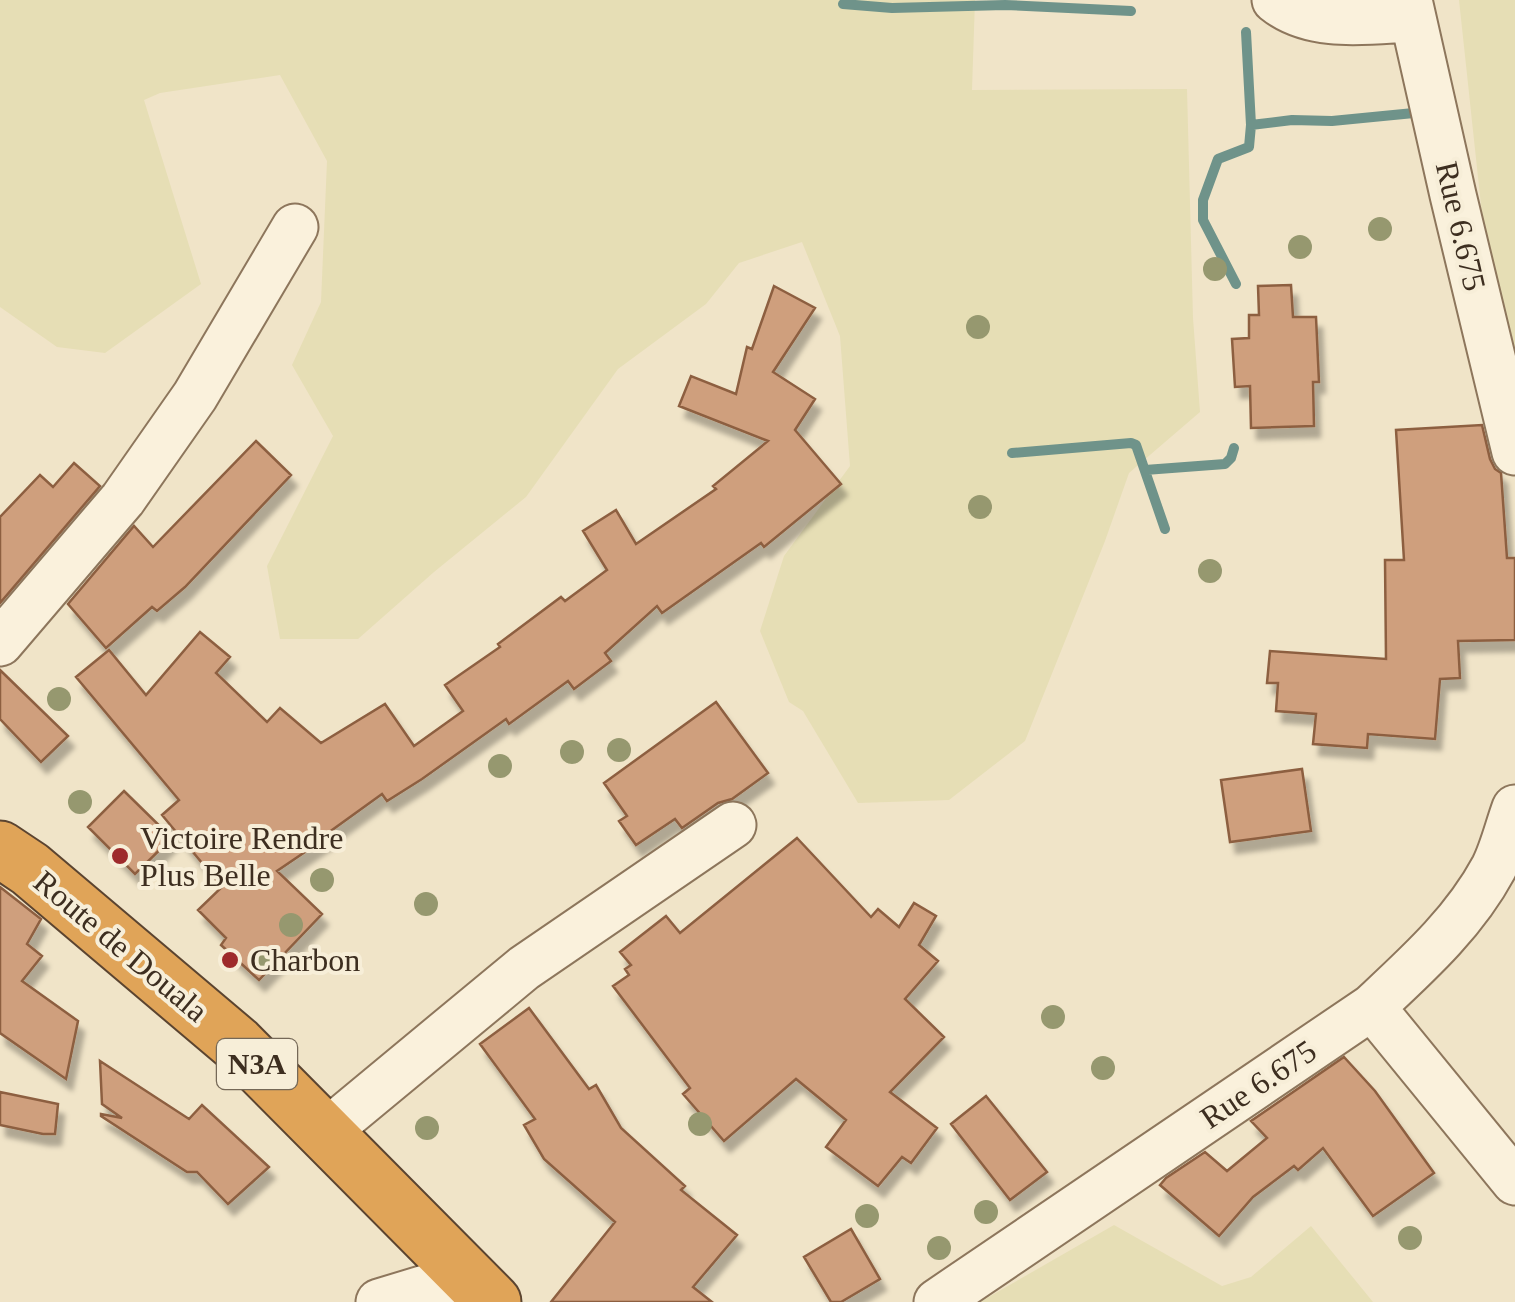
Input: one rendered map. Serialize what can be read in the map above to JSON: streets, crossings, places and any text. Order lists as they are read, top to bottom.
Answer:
{
  "streets": {
    "highway": ["Route de Douala", "N3A"],
    "street": ["Rue 6.675"]
  },
  "places": ["Victoire Rendre Plus Belle", "Charbon"]
}
